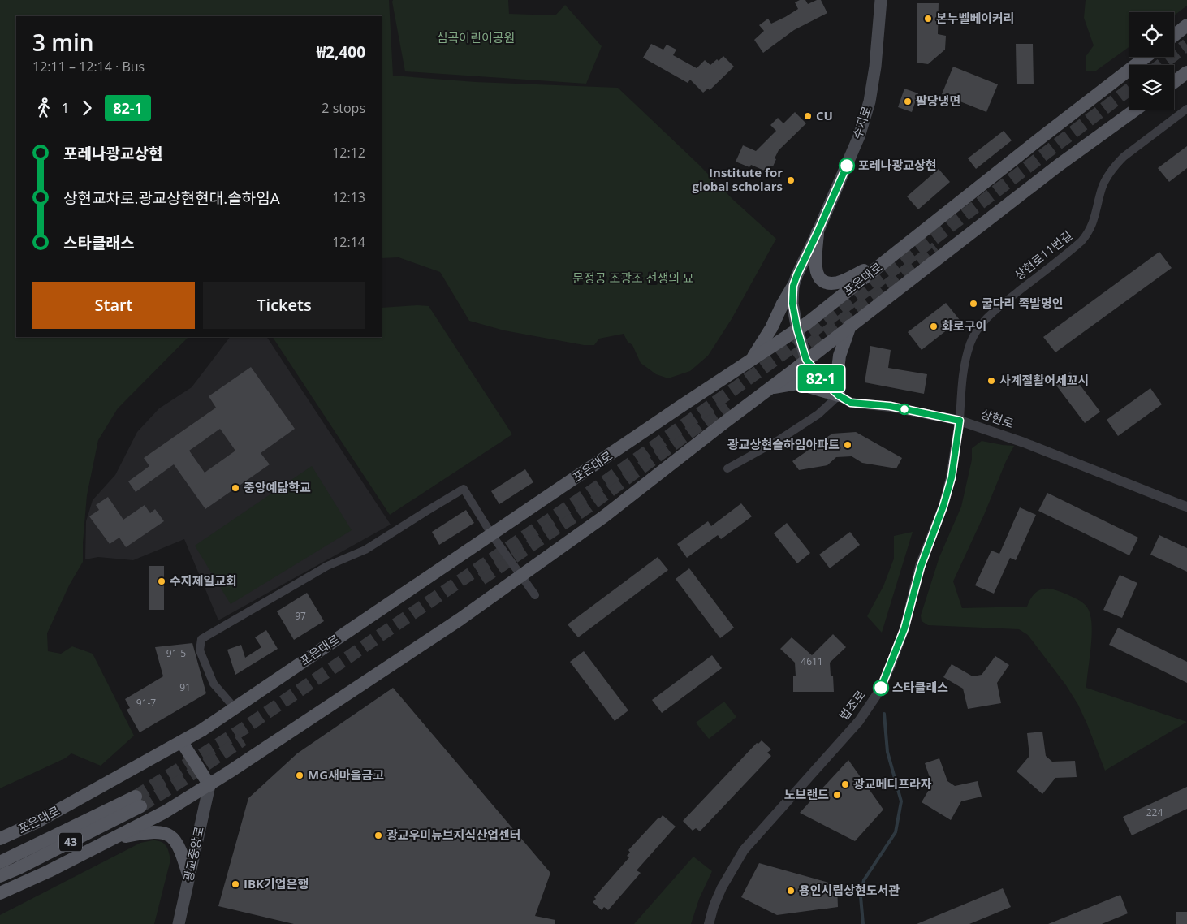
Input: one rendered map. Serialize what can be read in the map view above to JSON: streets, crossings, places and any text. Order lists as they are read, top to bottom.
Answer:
{
  "streets": {
    "main road": [
      "수지로",
      "포은대로",
      "43",
      "광교중앙로"
    ],
    "street": ["상현로11번길", "상현로", "법조로"]
  },
  "crossings": [
    ["수지로", "포은대로"],
    ["수지로", "상현로"],
    ["상현로11번길", "상현로"],
    ["상현로11번길", "법조로"],
    ["상현로", "법조로"]
  ],
  "parks": ["심곡어린이공원", "문정공 조광조 선생의 묘"],
  "places": [
    "본누벨베이커리",
    "팔당냉면",
    "CU",
    "포레나광교상현",
    "Institute for global scholars",
    "굴다리 족발명인",
    "화로구이",
    "사계절활어세꼬시",
    "광교상현솔하임아파트",
    "중앙예닮학교",
    "수지제일교회",
    "스타클래스",
    "MG새마을금고",
    "광교메디프라자",
    "노브랜드",
    "광교우미뉴브지식산업센터",
    "IBK기업은행",
    "용인시립상현도서관"
  ],
  "lines": ["bus line 82-1"],
  "house_numbers": [
    "97",
    "91-5",
    "4611",
    "91",
    "91-7",
    "224"
  ],
  "page": {
    "on_map": "82-1",
    "heading": ["3 min", "12:11 – 12:14 · Bus", "₩2,400"],
    "legs": ["1", "82-1", "2 stops"],
    "list": [
      {
        "name": "포레나광교상현",
        "value": "12:12"
      },
      {
        "name": "상현교차로.광교상현현대.솔하임A",
        "value": "12:13"
      },
      {
        "name": "스타클래스",
        "value": "12:14"
      }
    ],
    "buttons": ["Start", "Tickets"]
  }
}
